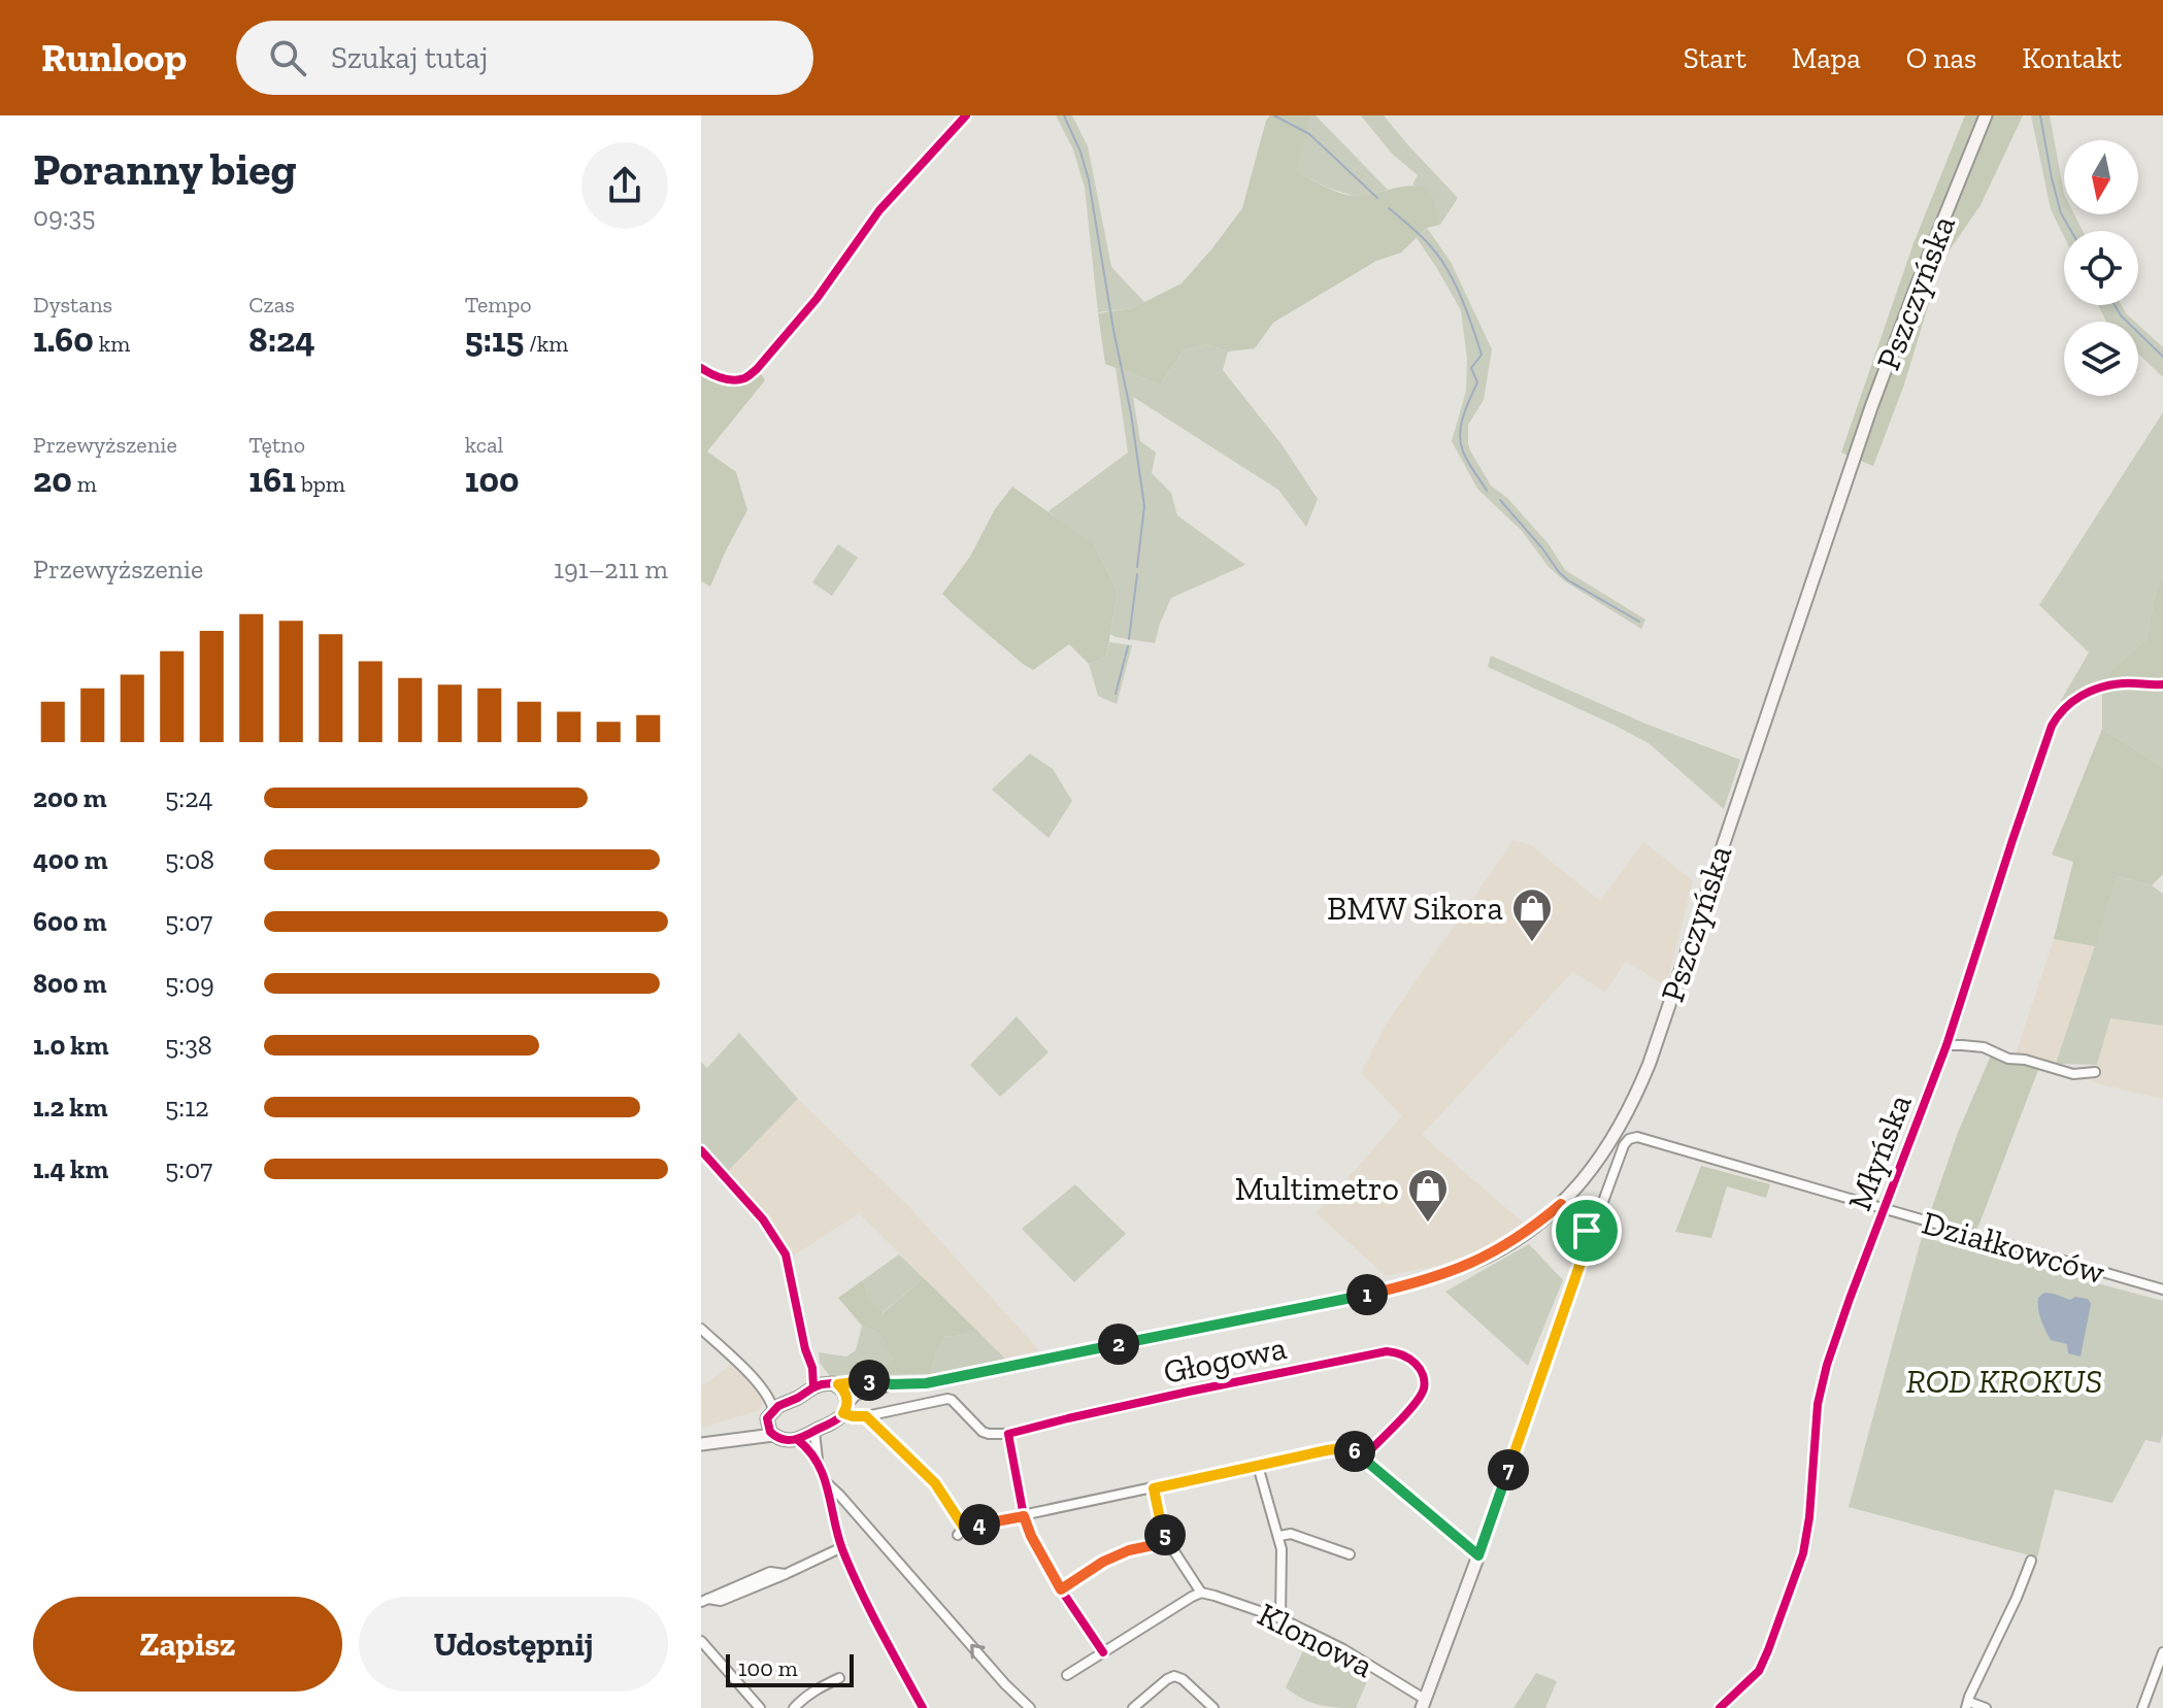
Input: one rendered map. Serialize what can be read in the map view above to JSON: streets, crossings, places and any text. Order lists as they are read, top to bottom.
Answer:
{
  "streets": {
    "main road": ["Pszczyńska"],
    "street": [
      "Młyńska",
      "Działkowców",
      "Głogowa",
      "Klonowa"
    ]
  },
  "crossings": [
    ["Młyńska", "Działkowców"]
  ],
  "parks": ["ROD KROKUS"],
  "places": {
    "shop": ["BMW Sikora", "Multimetro"]
  },
  "scale_bar": "100 m",
  "north": "bottom",
  "page": {
    "header": "Runloop",
    "search": "Szukaj tutaj",
    "nav": [
      "Start",
      "Mapa",
      "O nas",
      "Kontakt"
    ],
    "heading": ["Poranny bieg", "09:35"],
    "stats": [
      ["Dystans", "1.60 km"],
      ["Czas", "8:24"],
      ["Tempo", "5:15 /km"],
      ["Przewyższenie", "20 m"],
      ["Tętno", "161 bpm"],
      ["kcal", "100"]
    ],
    "chart": ["Przewyższenie", "191–211 m"],
    "list": [
      {
        "name": "200 m",
        "note": "5:24"
      },
      {
        "name": "400 m",
        "note": "5:08"
      },
      {
        "name": "600 m",
        "note": "5:07"
      },
      {
        "name": "800 m",
        "note": "5:09"
      },
      {
        "name": "1.0 km",
        "note": "5:38"
      },
      {
        "name": "1.2 km",
        "note": "5:12"
      },
      {
        "name": "1.4 km",
        "note": "5:07"
      }
    ],
    "pins": [
      "1",
      "2",
      "3",
      "6",
      "7",
      "4",
      "5"
    ],
    "buttons": ["Zapisz", "Udostępnij"],
    "scale": "100 m"
  }
}
